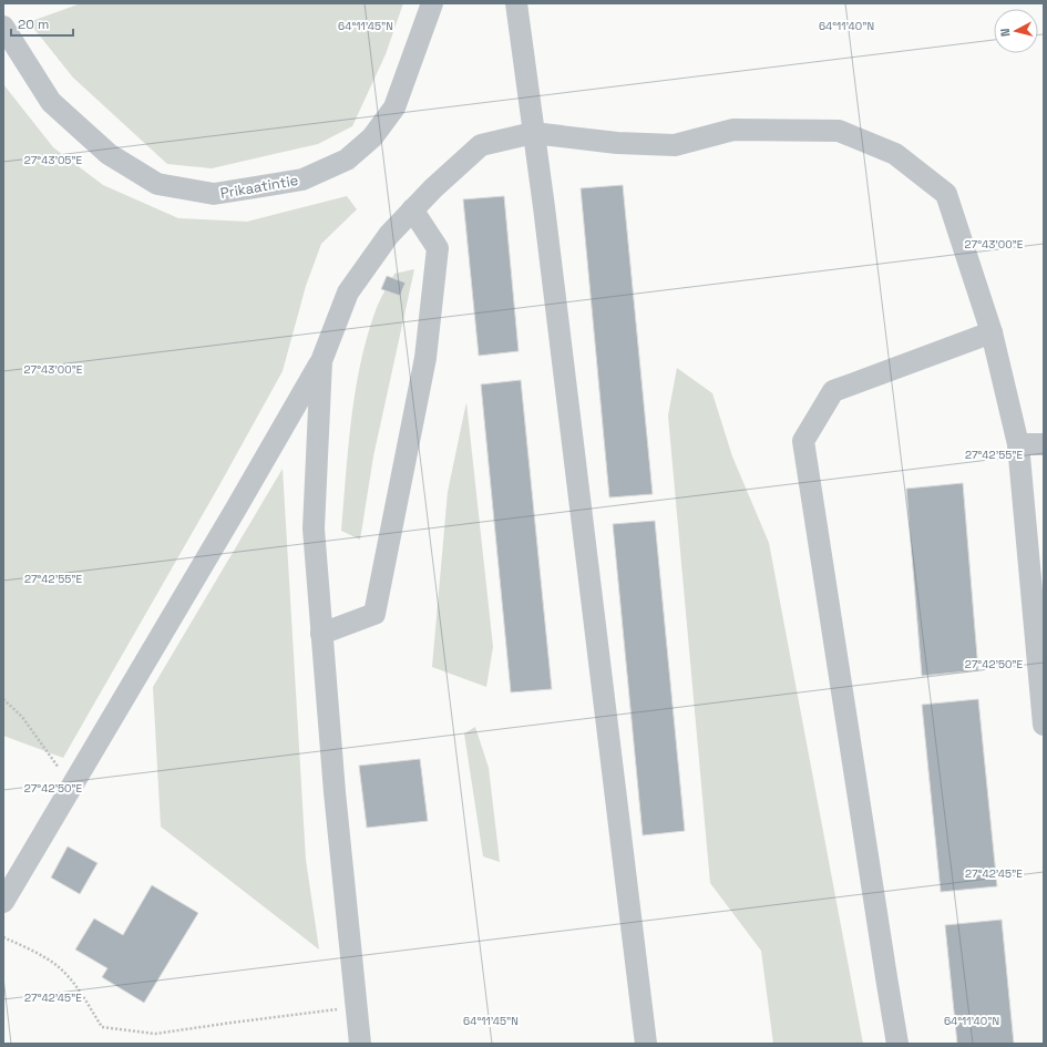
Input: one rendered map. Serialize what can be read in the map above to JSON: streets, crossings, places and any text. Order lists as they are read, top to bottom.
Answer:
{
  "streets": {
    "street": ["Prikaatintie"]
  },
  "scale_bar": "20 m",
  "north": "left",
  "coordinates": [
    "64°11'45\"N",
    "64°11'40\"N",
    "27°43'05\"E",
    "27°43'00\"E",
    "27°42'55\"E",
    "27°42'50\"E",
    "27°42'45\"E"
  ]
}
